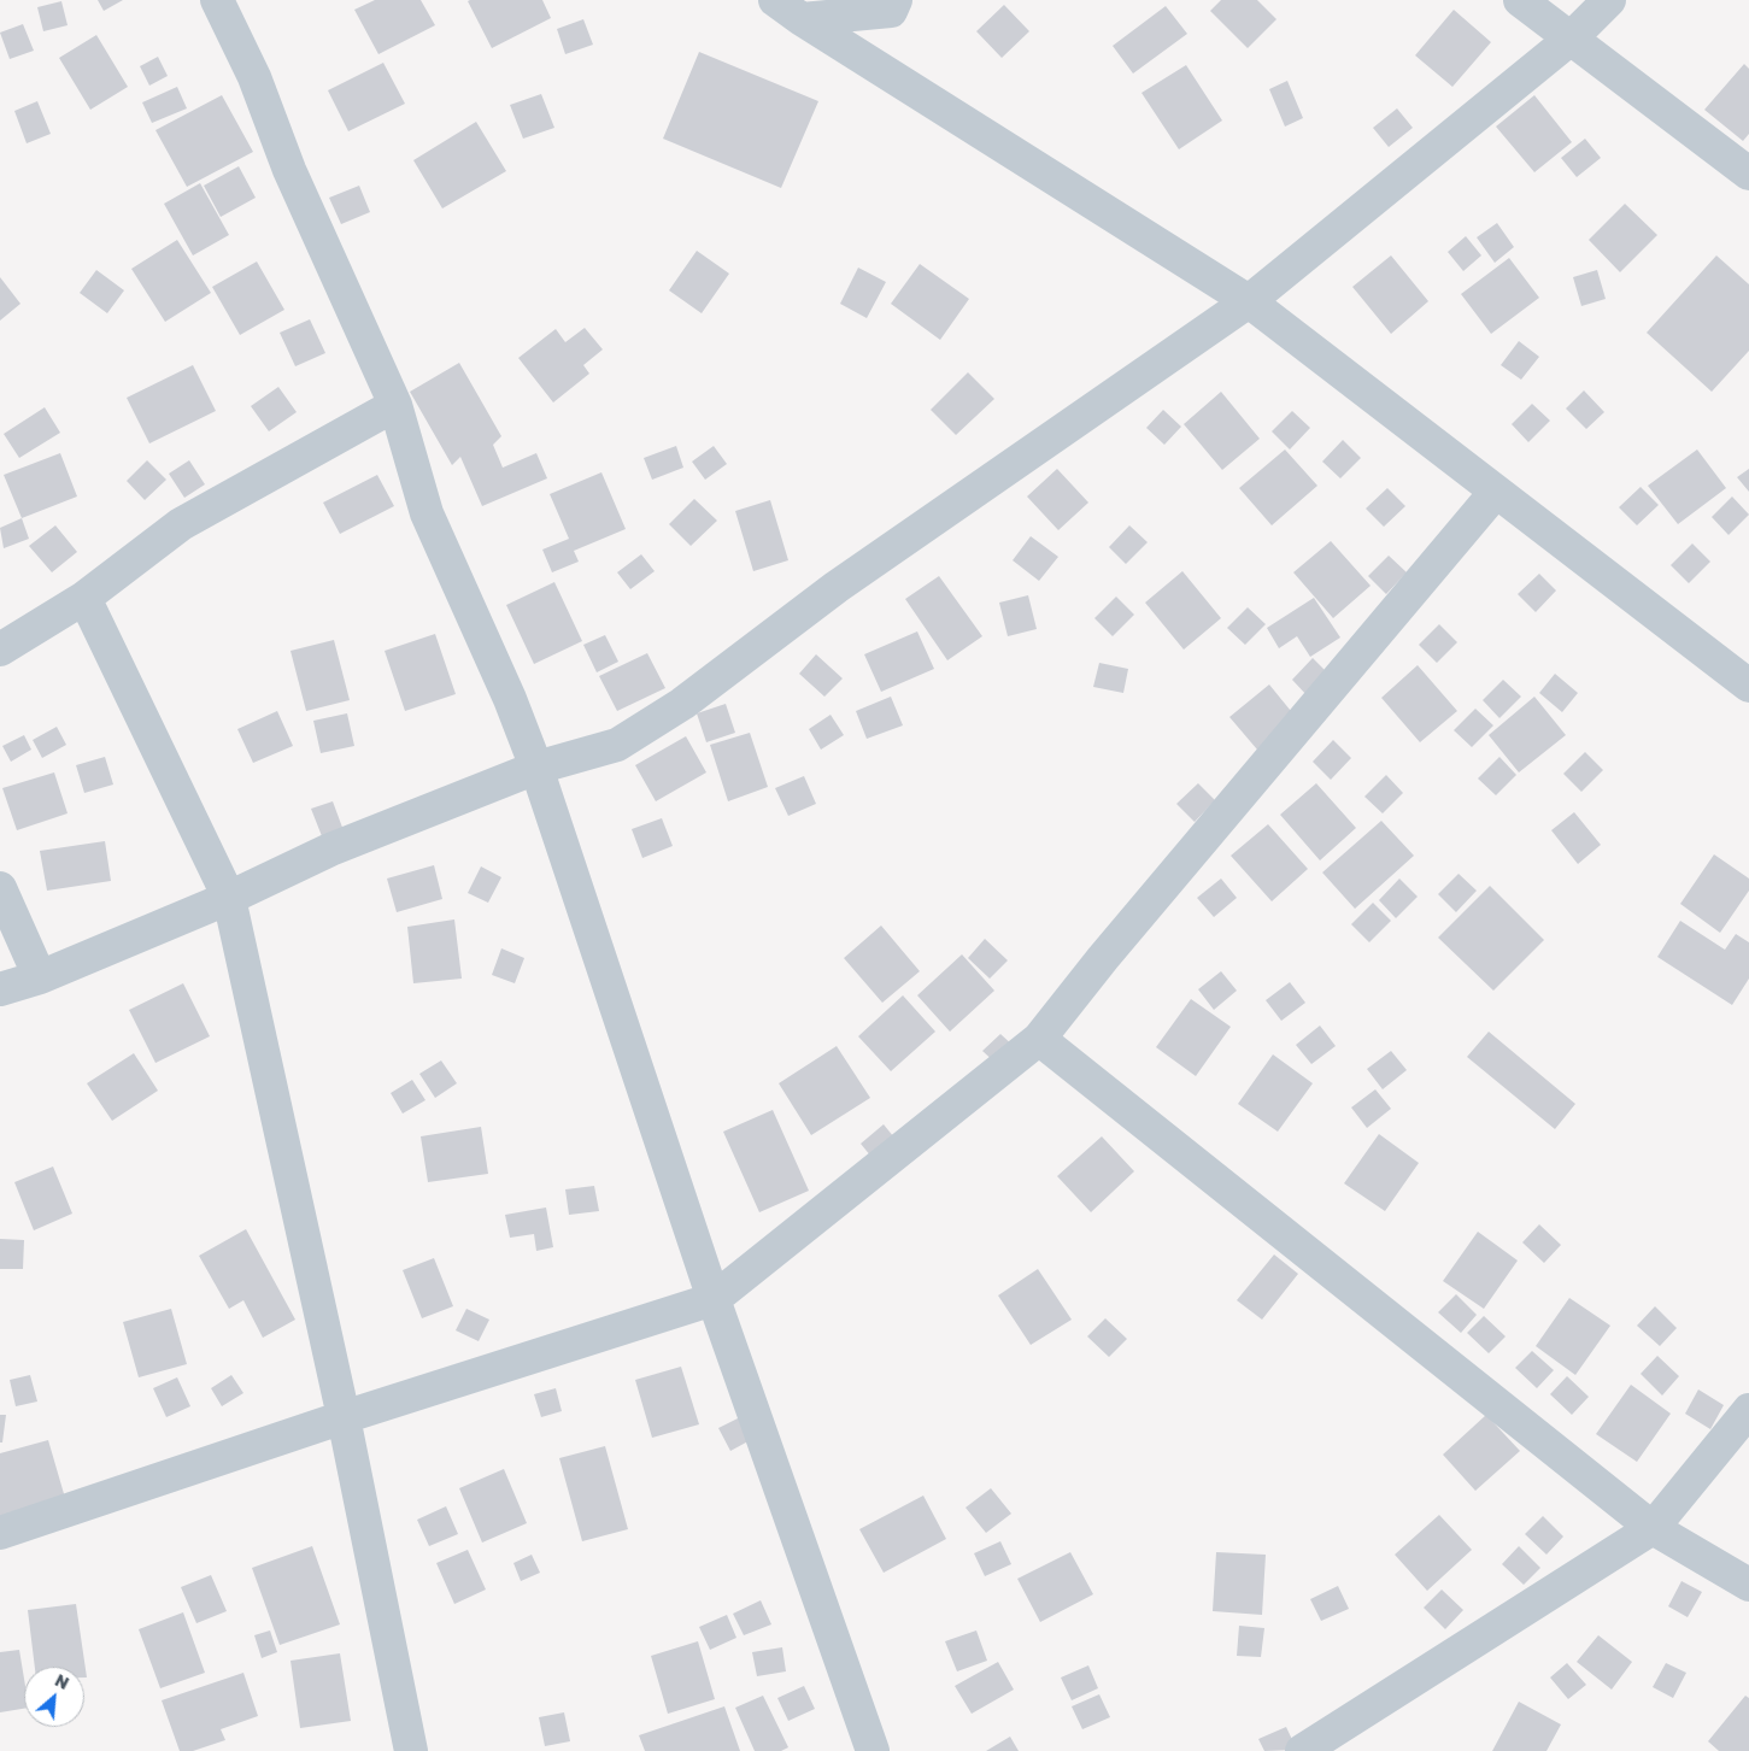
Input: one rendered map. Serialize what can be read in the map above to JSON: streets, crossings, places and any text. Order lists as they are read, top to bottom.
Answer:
{
  "north": "top right"
}
